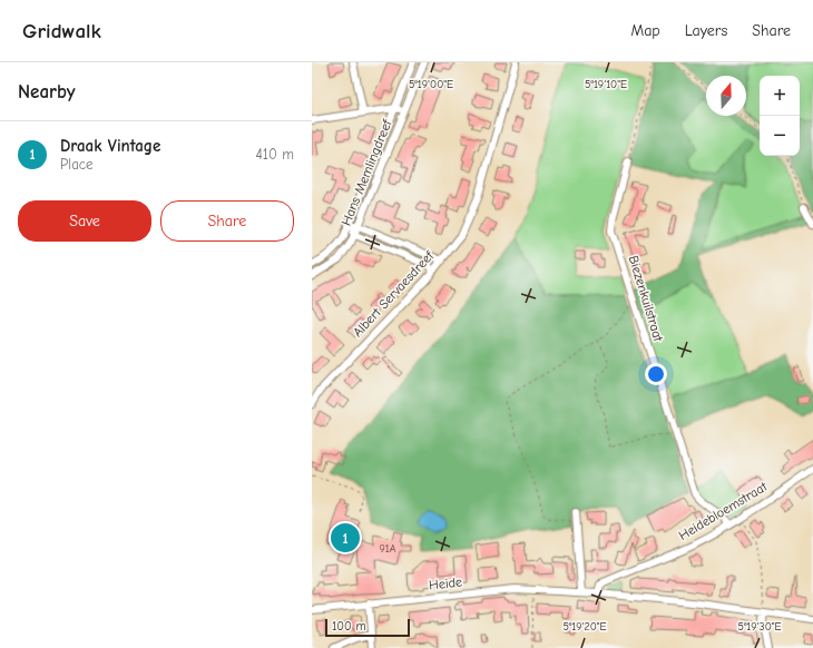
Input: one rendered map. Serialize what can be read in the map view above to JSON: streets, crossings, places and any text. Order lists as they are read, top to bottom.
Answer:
{
  "streets": {
    "street": [
      "Hans Memlingdreef",
      "Albert Servaesdreef",
      "Biezenkuilstraat",
      "Heidebloemstraat",
      "Heide"
    ]
  },
  "crossings": [
    ["Biezenkuilstraat", "Heidebloemstraat"],
    ["Heidebloemstraat", "Heide"]
  ],
  "house_numbers": ["91A"],
  "scale_bar": "100 m",
  "north": "top",
  "page": {
    "header": "Gridwalk",
    "nav": ["Map", "Layers", "Share"],
    "heading": "Nearby",
    "map_buttons": ["+", "−"],
    "list": [
      {
        "mark": "1",
        "name": "Draak Vintage",
        "note": "Place",
        "value": "410 m"
      }
    ],
    "buttons": ["Save", "Share"],
    "pins": "1",
    "scale": "100 m"
  },
  "coordinates": [
    "5°19'10\"E",
    "5°19'00\"E",
    "5°19'20\"E",
    "5°19'30\"E"
  ]
}
